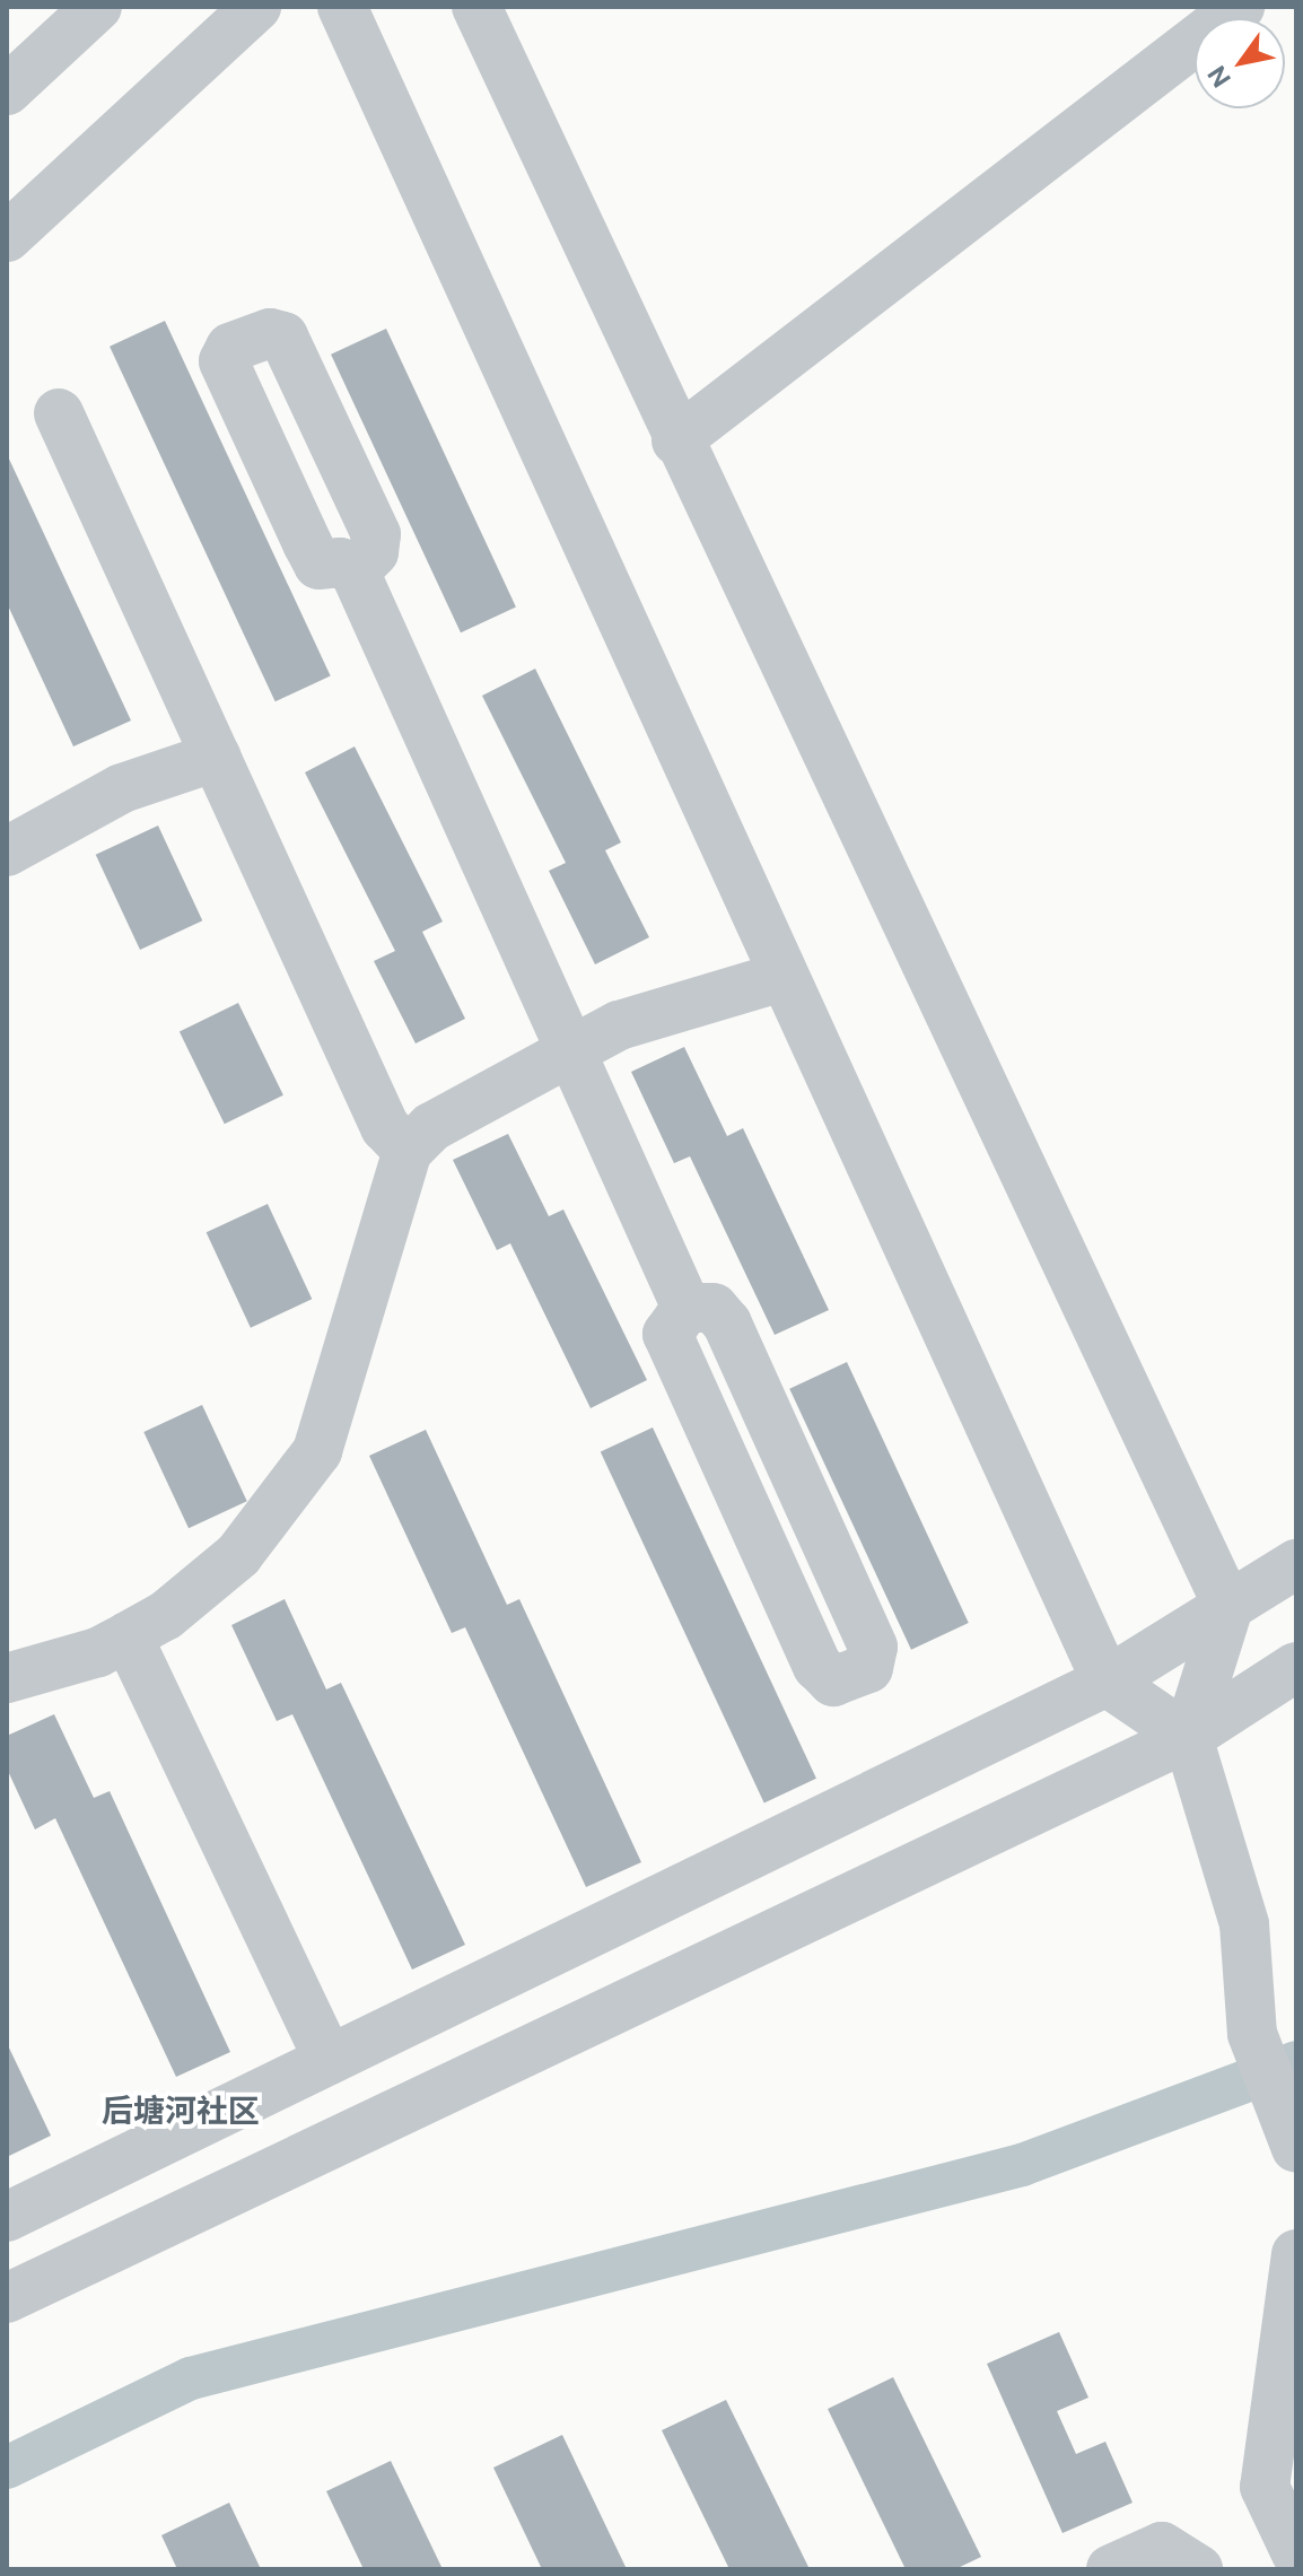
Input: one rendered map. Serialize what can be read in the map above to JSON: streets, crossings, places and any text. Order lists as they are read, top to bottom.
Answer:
{
  "districts": ["后塘河社区"],
  "north": "bottom left"
}
